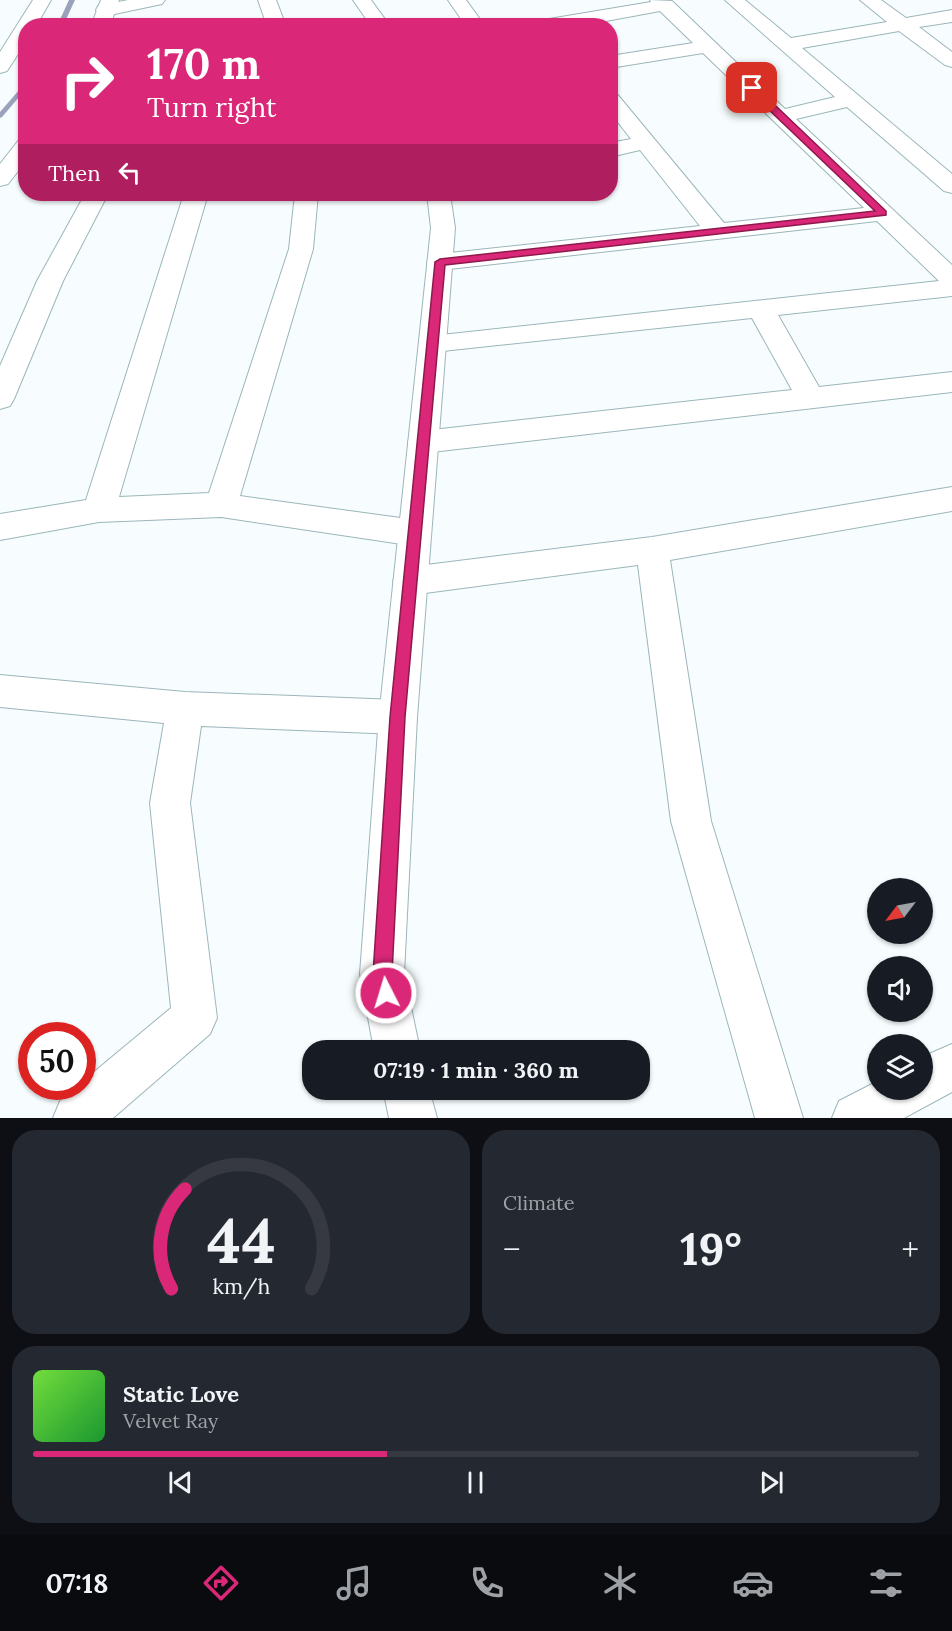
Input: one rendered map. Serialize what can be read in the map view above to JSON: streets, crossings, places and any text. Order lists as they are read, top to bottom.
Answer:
{
  "north": "bottom left",
  "page": {
    "turn": ["170 m", "Turn right"],
    "then": "Then",
    "limit": "50",
    "trip": "07:19 · 1 min · 360 m",
    "tile": "Climate",
    "heat": ["−", "19°", "+"],
    "song": ["Static Love", "Velvet Ray"],
    "tabs": "07:18",
    "gauge": ["44", "km/h"]
  }
}
